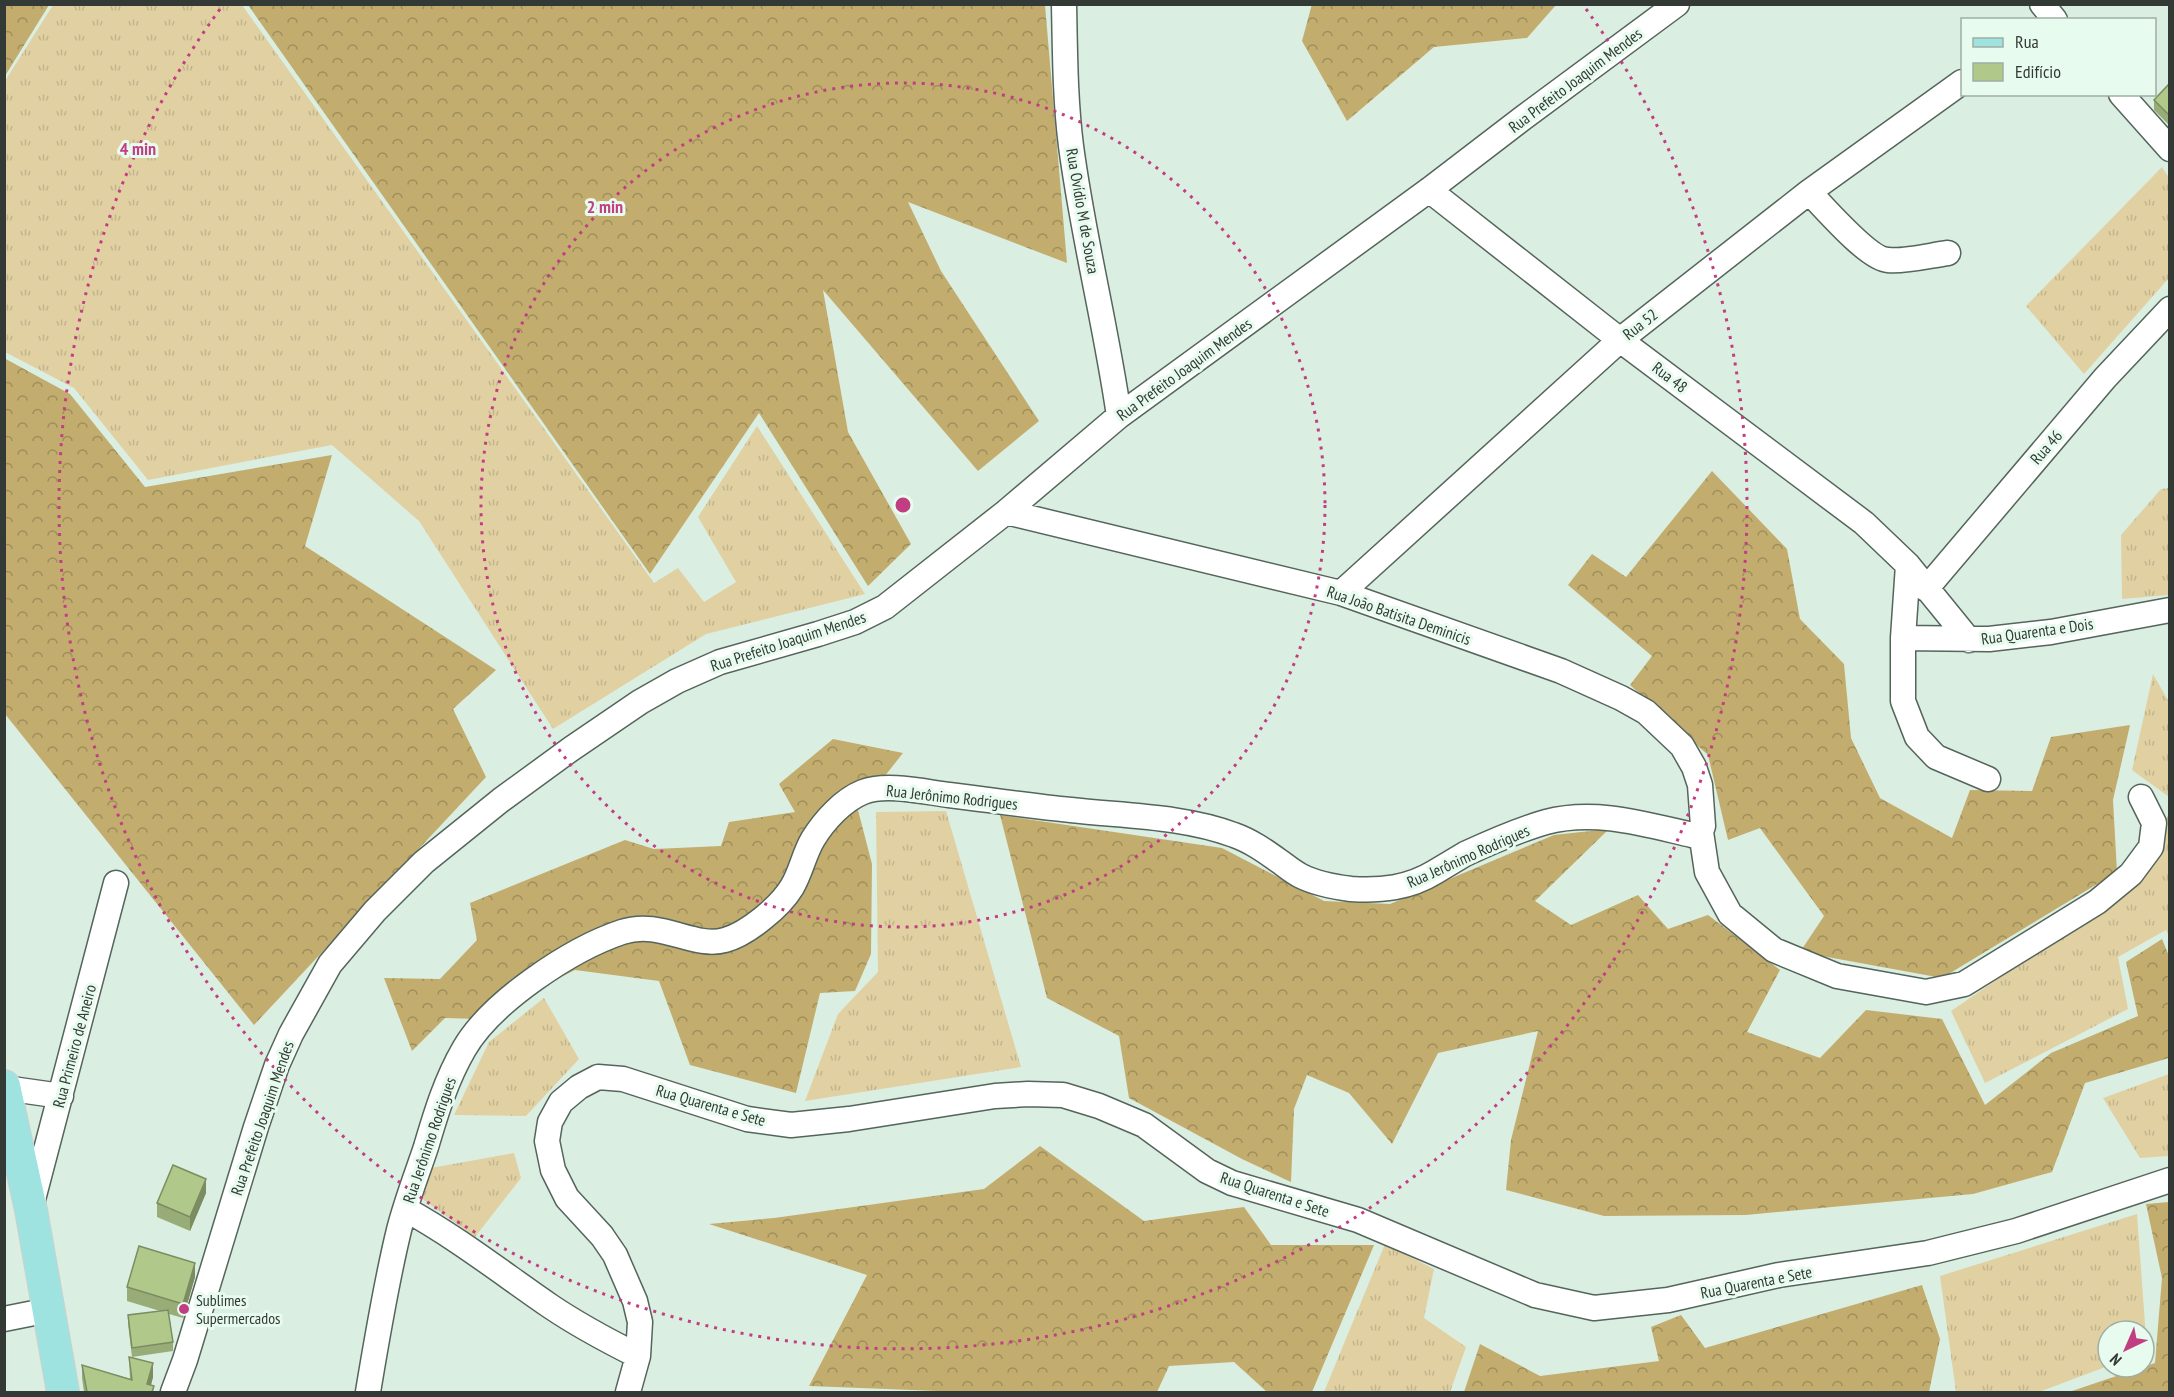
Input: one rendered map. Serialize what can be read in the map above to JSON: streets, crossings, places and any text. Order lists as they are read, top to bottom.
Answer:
{
  "streets": {
    "street": [
      "Rua Prefeito Joaquim Mendes",
      "Rua Ovídio M de Souza",
      "Rua 52",
      "Rua 48",
      "Rua 46",
      "Rua João Batisita Deminicis",
      "Rua Quarenta e Dois",
      "Rua Jerônimo Rodrigues",
      "Rua Primeiro de Aneiro",
      "Rua Quarenta e Sete"
    ]
  },
  "crossings": [
    ["Rua Prefeito Joaquim Mendes", "Rua Ovídio M de Souza"],
    ["Rua Prefeito Joaquim Mendes", "Rua 48"],
    ["Rua Prefeito Joaquim Mendes", "Rua João Batisita Deminicis"],
    ["Rua 52", "Rua 48"],
    ["Rua 52", "Rua João Batisita Deminicis"],
    ["Rua 48", "Rua 46"],
    ["Rua 48", "Rua Quarenta e Dois"],
    ["Rua João Batisita Deminicis", "Rua Jerônimo Rodrigues"]
  ],
  "places": ["Sublimes Supermercados"],
  "legend": ["Rua", "Edifício"],
  "north": "bottom left",
  "rings": ["4 min", "2 min"]
}
